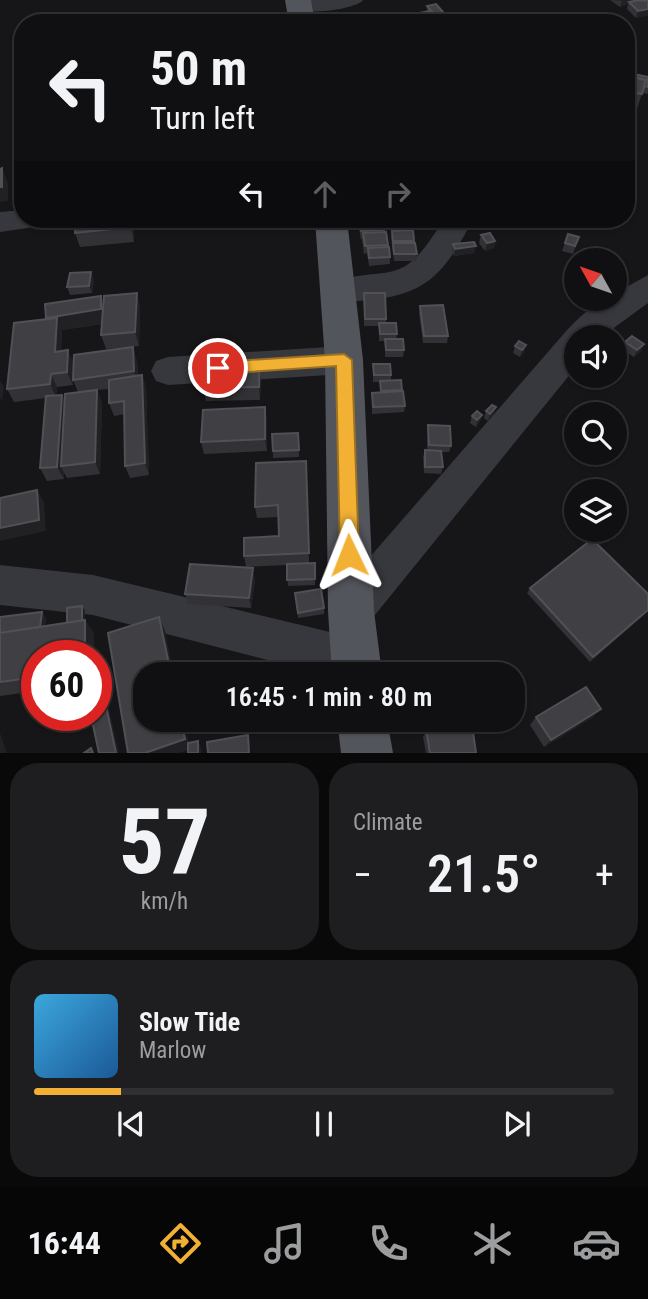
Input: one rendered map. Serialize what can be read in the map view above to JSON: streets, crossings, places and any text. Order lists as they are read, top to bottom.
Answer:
{
  "north": "top left",
  "page": {
    "turn": ["50 m", "Turn left"],
    "limit": "60",
    "trip": "16:45 · 1 min · 80 m",
    "tile": [
      ["57", "km/h"],
      "Climate"
    ],
    "heat": ["−", "21.5°", "+"],
    "song": ["Slow Tide", "Marlow"],
    "tabs": "16:44"
  }
}
